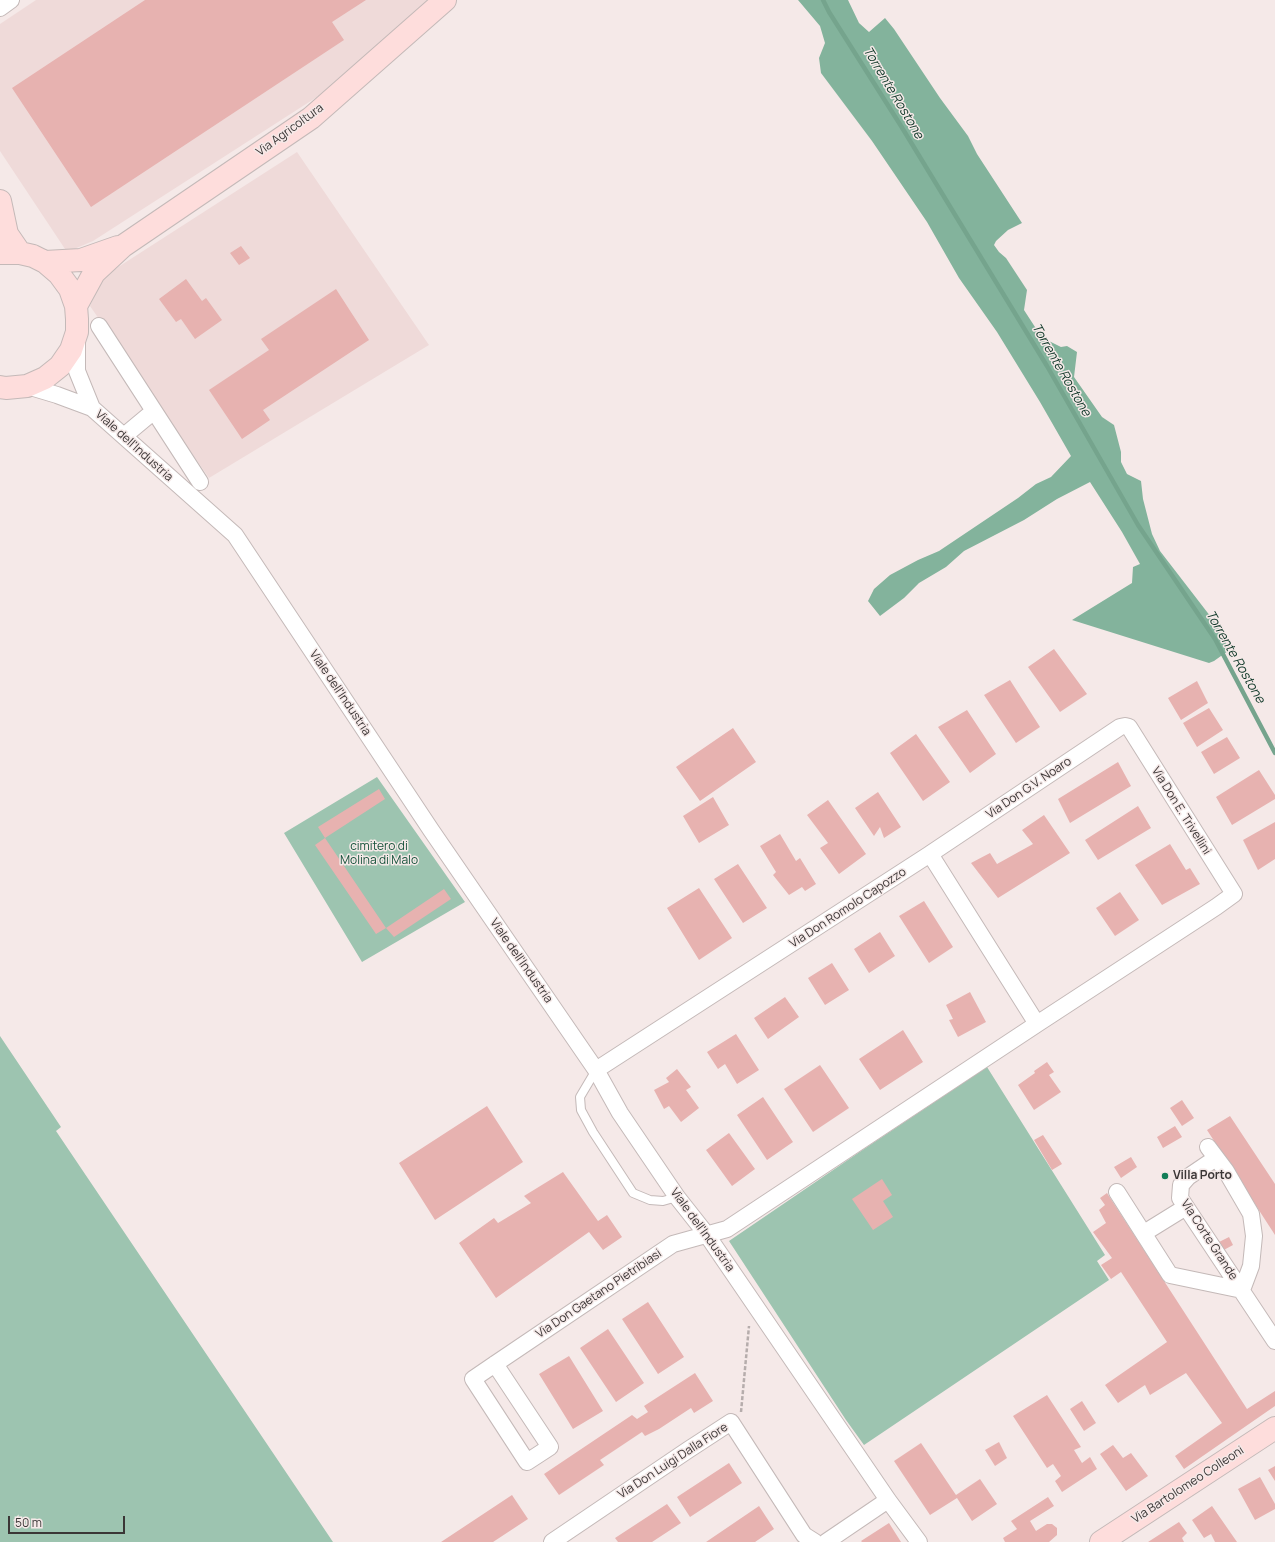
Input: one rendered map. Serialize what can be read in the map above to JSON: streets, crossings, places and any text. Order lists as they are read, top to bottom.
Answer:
{
  "streets": {
    "main road": ["Via Agricoltura", "Viale dell'Industria", "Via Bartolomeo Colleoni"],
    "street": [
      "Via Don G.V. Noaro",
      "Via Don E. Trivellini",
      "Via Don Romolo Capozzo",
      "Via Corte Grande",
      "Via Don Gaetano Pietribiasi",
      "Via Don Luigi Dalla Fiore"
    ]
  },
  "crossings": [
    ["Via Agricoltura", "Viale dell'Industria"],
    ["Viale dell'Industria", "Via Don Romolo Capozzo"],
    ["Viale dell'Industria", "Via Don Gaetano Pietribiasi"],
    ["Via Don G.V. Noaro", "Via Don E. Trivellini"],
    ["Via Don G.V. Noaro", "Via Don Romolo Capozzo"]
  ],
  "water": ["Torrente Rostone"],
  "parks": ["cimitero di Molina di Malo"],
  "places": ["Villa Porto"],
  "scale_bar": "50 m"
}
